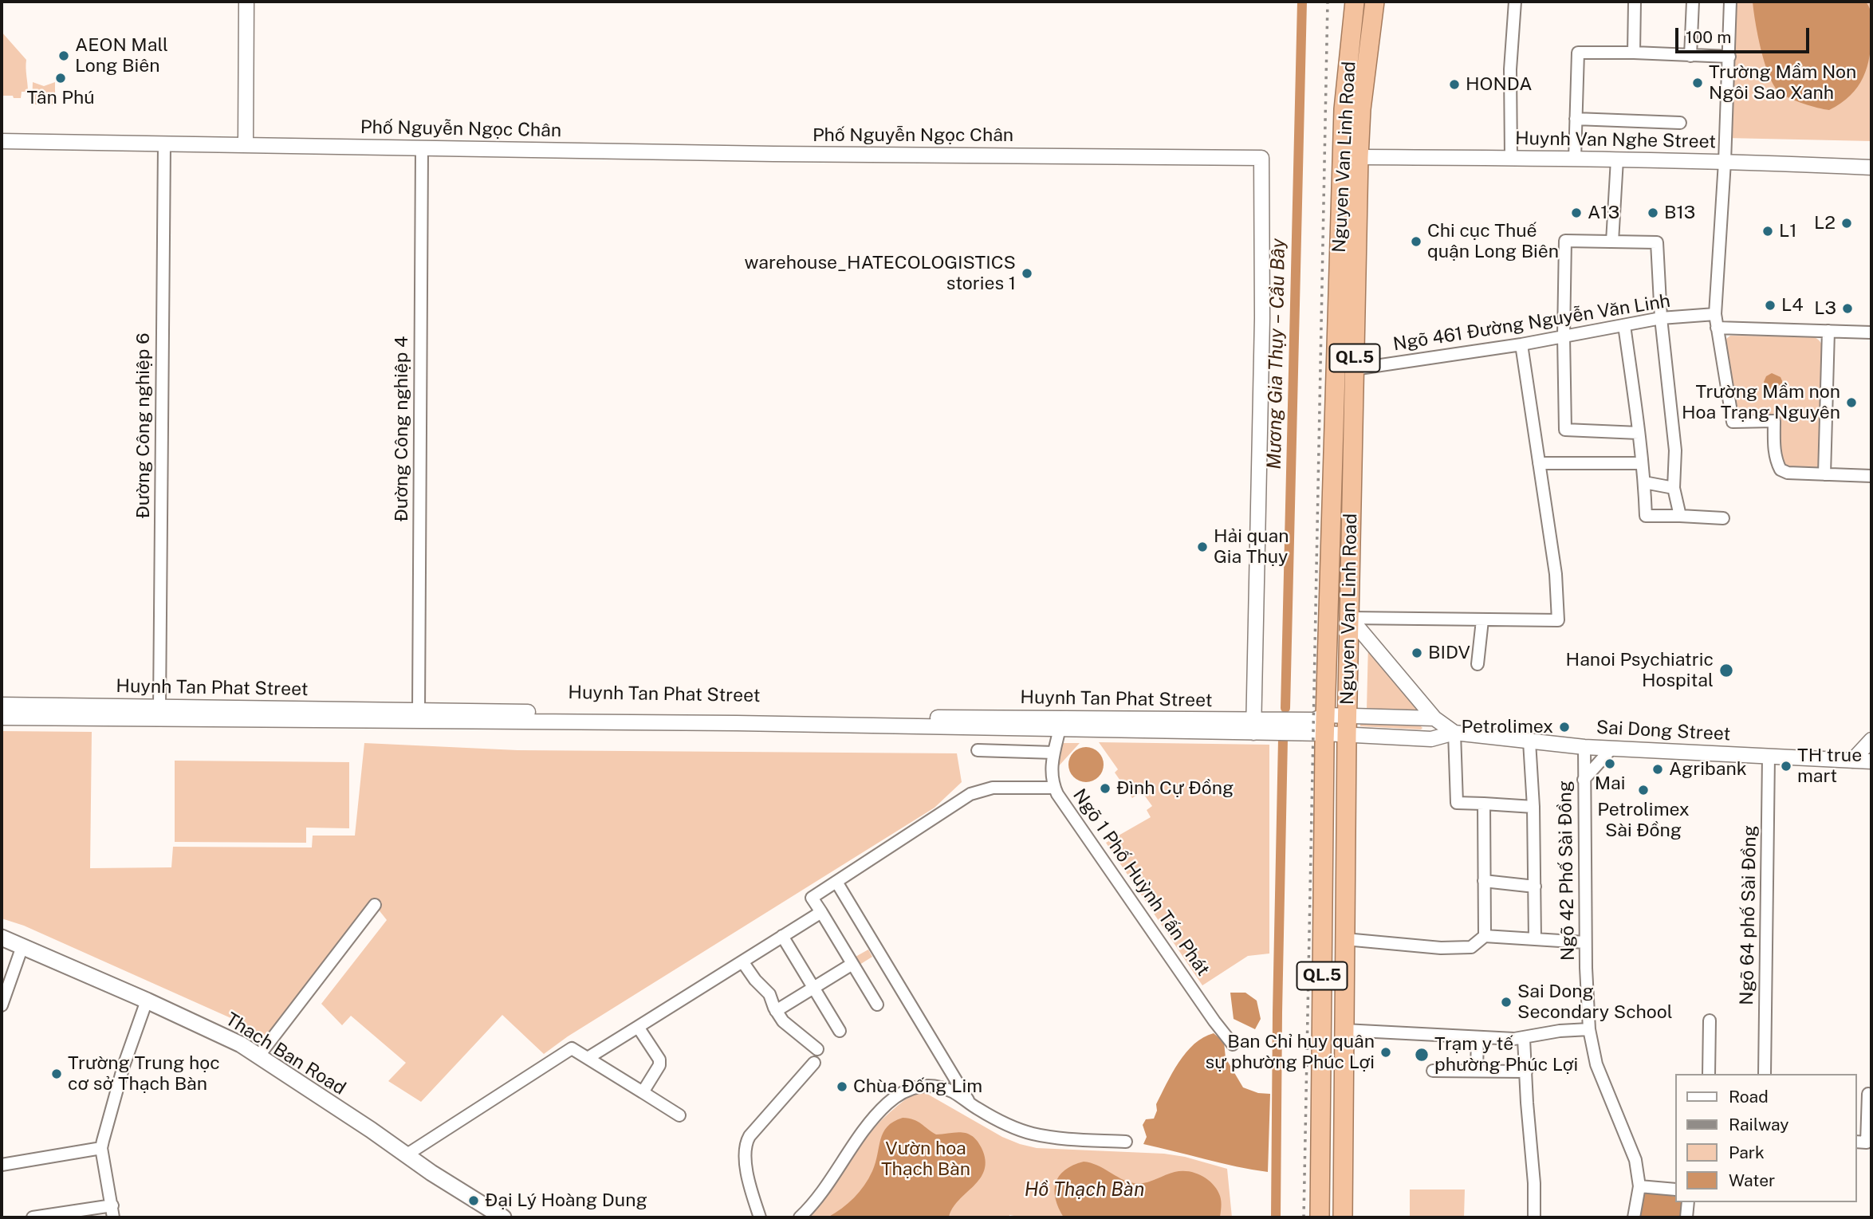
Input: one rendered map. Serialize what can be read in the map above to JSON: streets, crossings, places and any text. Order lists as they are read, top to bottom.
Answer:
{
  "streets": {
    "highway": ["Nguyen Van Linh Road", "QL.5"],
    "main road": ["Thach Ban Road"],
    "street": [
      "Phố Nguyễn Ngọc Chân",
      "Huynh Van Nghe Street",
      "Ngõ 461 Đường Nguyễn Văn Linh",
      "Đường Công nghiệp 6",
      "Đường Công nghiệp 4",
      "Huynh Tan Phat Street",
      "Sai Dong Street",
      "Ngõ 42 Phố Sài Đồng",
      "Ngõ 1 Phố Huỳnh Tấn Phát",
      "Ngõ 64 phố Sài Đồng"
    ]
  },
  "crossings": [
    ["Phố Nguyễn Ngọc Chân", "Đường Công nghiệp 6"],
    ["Phố Nguyễn Ngọc Chân", "Đường Công nghiệp 4"],
    ["Phố Nguyễn Ngọc Chân", "Huynh Tan Phat Street"],
    ["Huynh Van Nghe Street", "Nguyen Van Linh Road"],
    ["Nguyen Van Linh Road", "Ngõ 461 Đường Nguyễn Văn Linh"],
    ["Nguyen Van Linh Road", "Huynh Tan Phat Street"],
    ["Nguyen Van Linh Road", "Sai Dong Street"],
    ["Đường Công nghiệp 6", "Huynh Tan Phat Street"],
    ["Đường Công nghiệp 4", "Huynh Tan Phat Street"],
    ["Huynh Tan Phat Street", "Sai Dong Street"],
    ["Huynh Tan Phat Street", "Ngõ 1 Phố Huỳnh Tấn Phát"],
    ["Sai Dong Street", "Ngõ 42 Phố Sài Đồng"],
    ["Sai Dong Street", "Ngõ 64 phố Sài Đồng"]
  ],
  "water": ["Mương Gia Thụy – Cầu Bây", "Hồ Thạch Bàn"],
  "parks": ["Vườn hoa Thạch Bàn"],
  "places": [
    "AEON Mall Long Biên",
    "Tân Phú",
    "Trường Mầm Non Ngôi Sao Xanh",
    "HONDA",
    "A13",
    "B13",
    "L2",
    "L1",
    "Chi cục Thuế quận Long Biên",
    "warehouse_HATECOLOGISTICS stories 1",
    "L4",
    "L3",
    "Trường Mầm non Hoa Trạng Nguyên",
    "Hải quan Gia Thụy",
    "BIDV",
    "Hanoi Psychiatric Hospital",
    "Petrolimex",
    "Mai",
    "TH true mart",
    "Agribank",
    "Đình Cự Đồng",
    "Petrolimex Sài Đồng",
    "Sai Dong Secondary School",
    "Ban Chỉ huy quân sự phường Phúc Lợi",
    "Trạm y tế phường Phúc Lợi",
    "Trường Trung học cơ sở Thạch Bàn",
    "Chùa Đống Lim",
    "Đại Lý Hoàng Dung"
  ],
  "legend": [
    "Road",
    "Railway",
    "Park",
    "Water"
  ],
  "scale_bar": "100 m"
}
